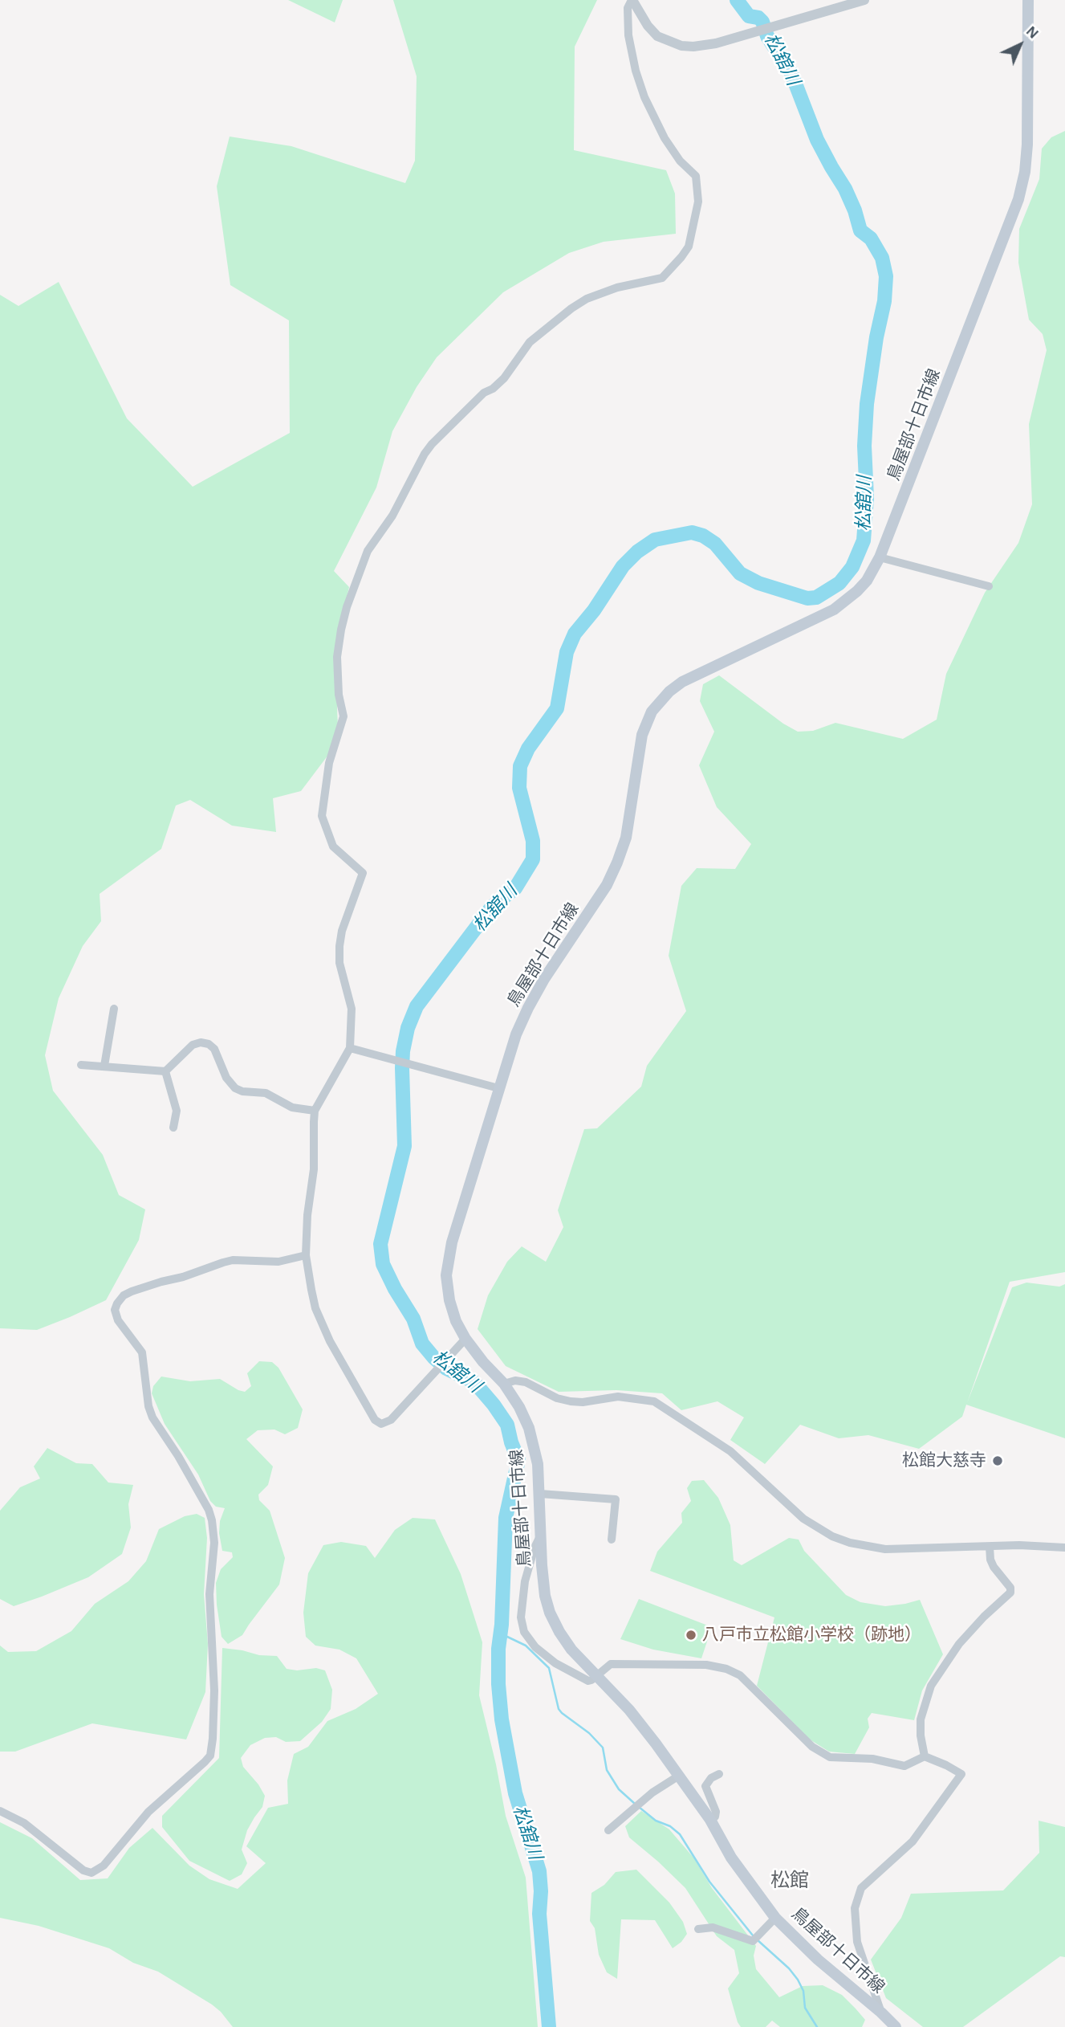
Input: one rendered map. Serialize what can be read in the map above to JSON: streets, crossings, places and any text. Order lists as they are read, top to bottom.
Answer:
{
  "streets": {
    "main road": ["鳥屋部十日市線"]
  },
  "districts": ["松館"],
  "water": ["松舘川"],
  "places": ["松館大慈寺", "八戸市立松館小学校（跡地）"],
  "north": "top right"
}
